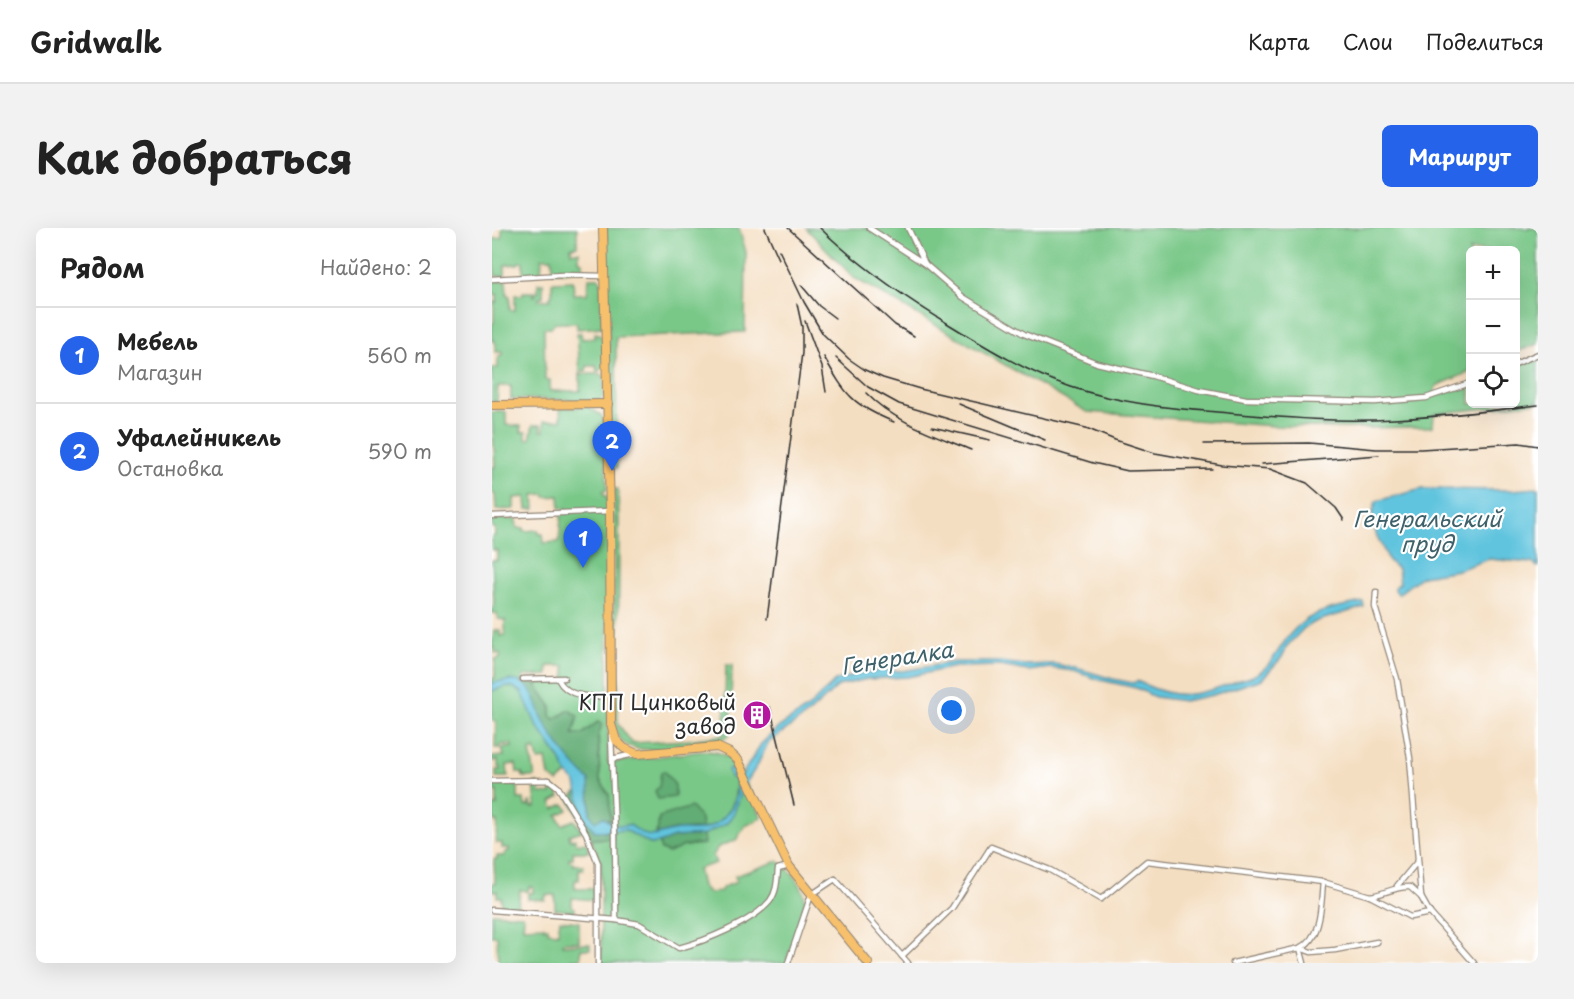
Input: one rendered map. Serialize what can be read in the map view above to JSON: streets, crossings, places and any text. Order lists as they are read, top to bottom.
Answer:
{
  "water": ["Генеральский пруд", "Генералка"],
  "places": {
    "building": ["КПП Цинковый завод"]
  },
  "page": {
    "header": "Gridwalk",
    "nav": ["Карта", "Слои", "Поделиться"],
    "title": "Как добраться",
    "buttons": "Маршрут",
    "heading": ["Рядом", "Найдено: 2"],
    "map_buttons": ["+", "−"],
    "list": [
      {
        "mark": "1",
        "name": "Мебель",
        "note": "Магазин",
        "value": "560 m"
      },
      {
        "mark": "2",
        "name": "Уфалейникель",
        "note": "Остановка",
        "value": "590 m"
      }
    ],
    "pins": ["2", "1"]
  }
}
